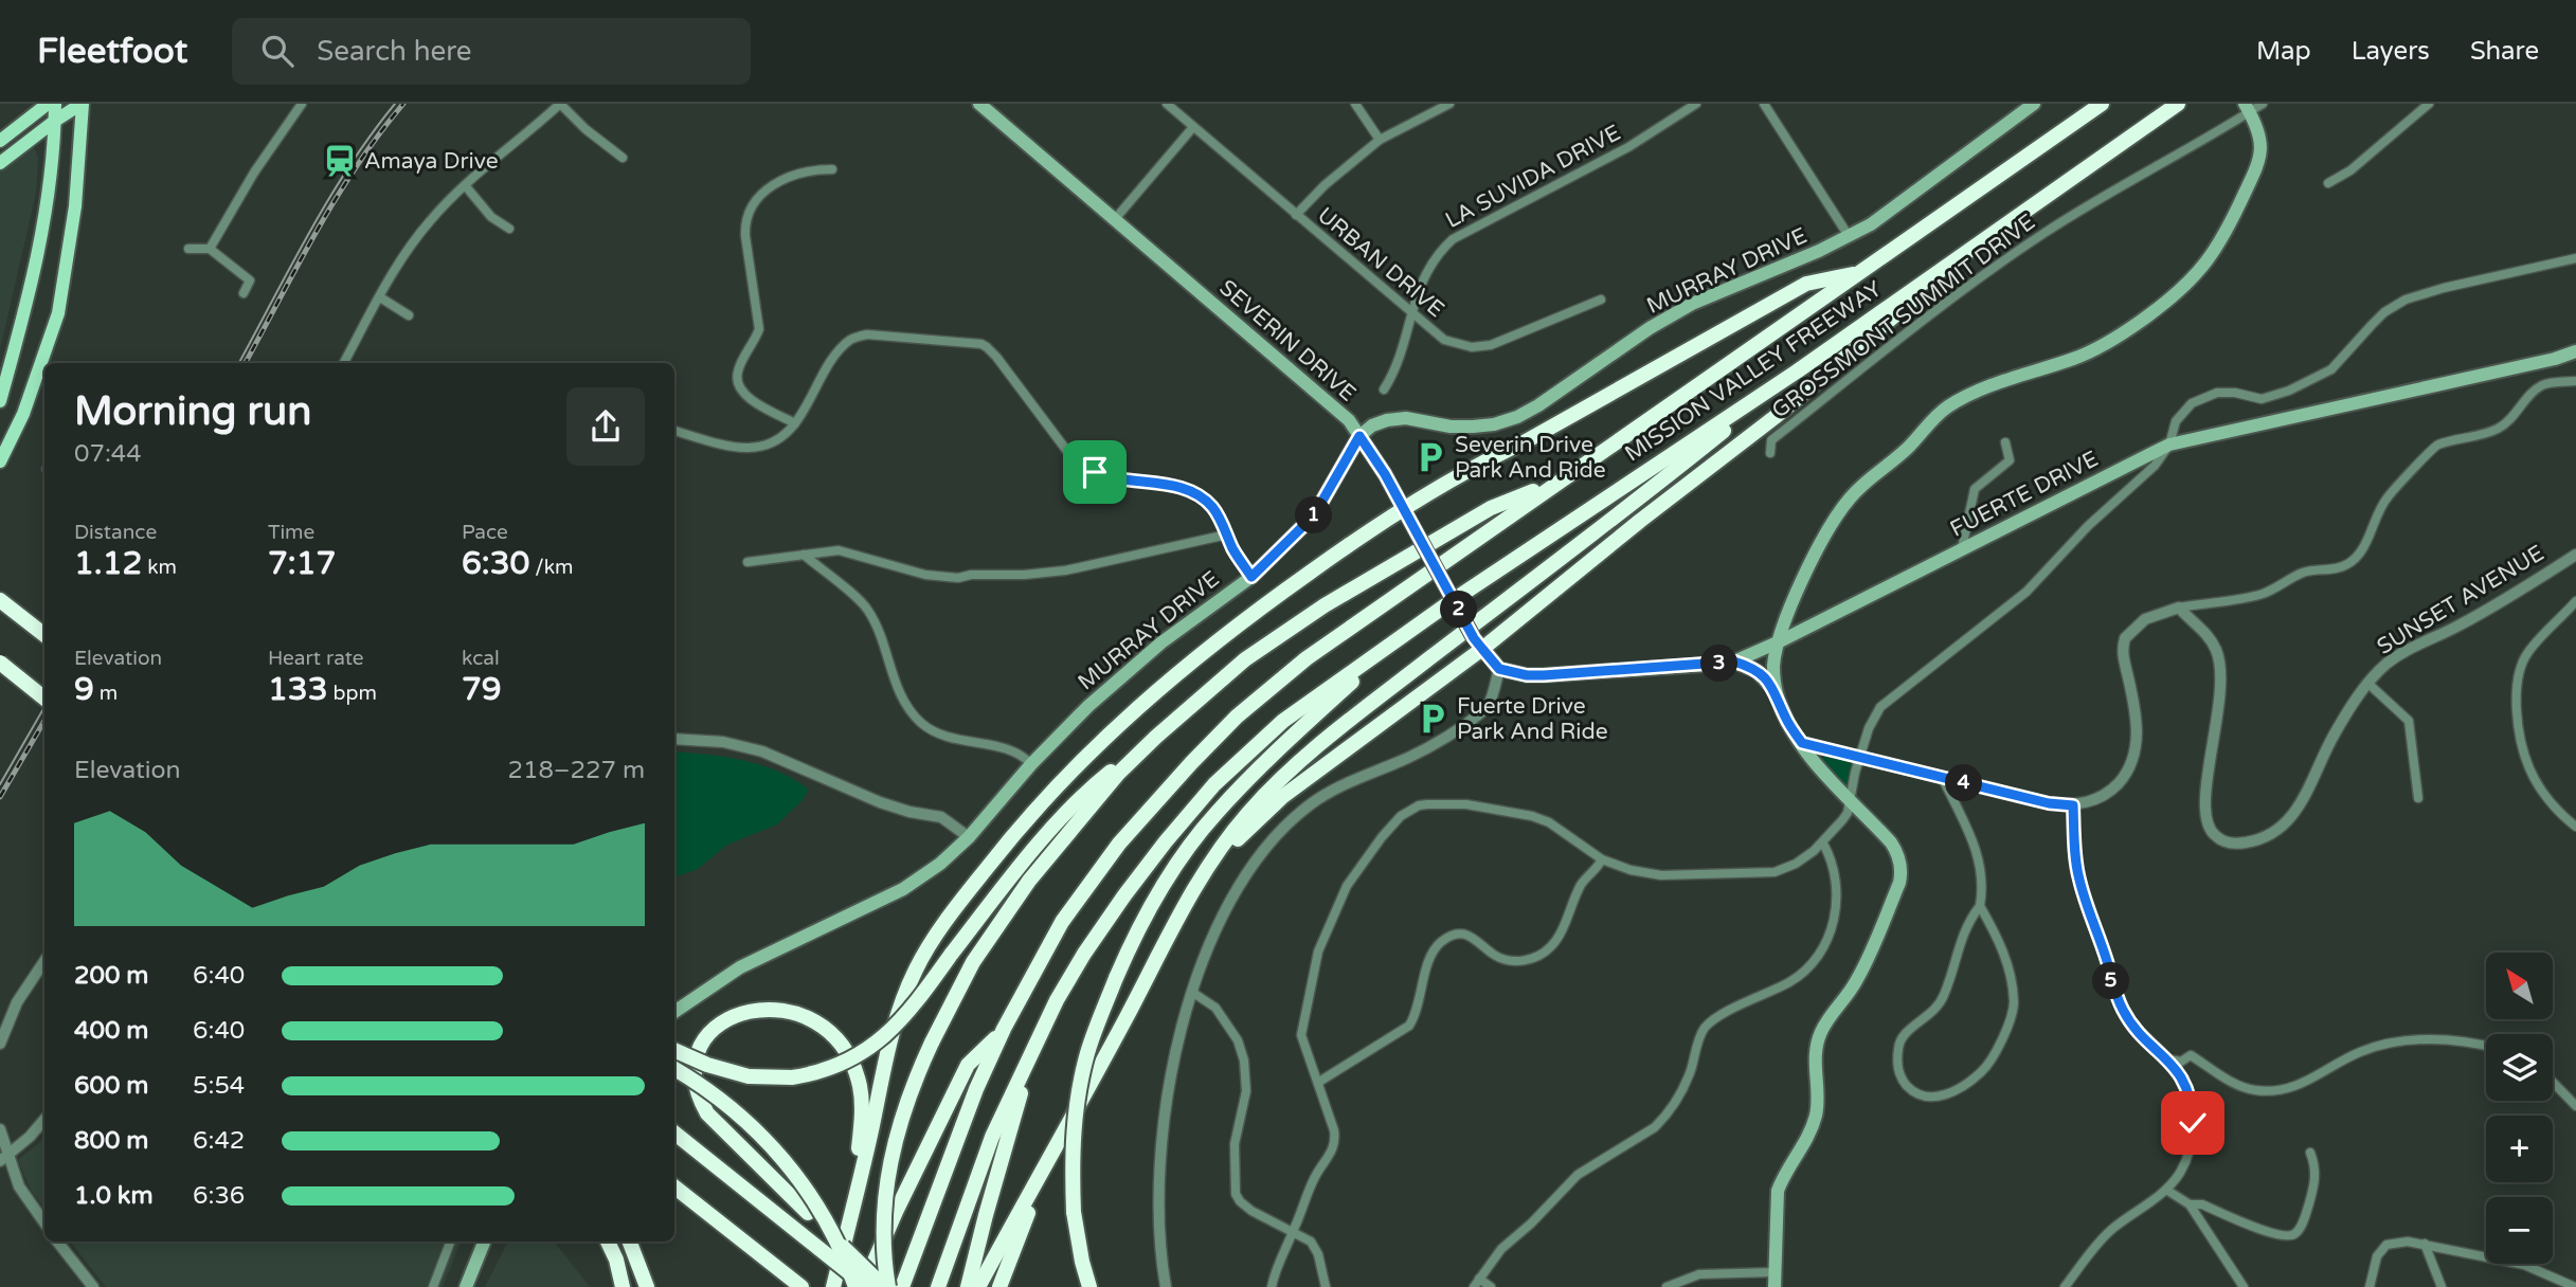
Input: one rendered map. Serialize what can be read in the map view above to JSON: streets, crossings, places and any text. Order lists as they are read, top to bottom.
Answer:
{
  "streets": {
    "highway": ["MISSION VALLEY FREEWAY"],
    "main road": ["MURRAY DRIVE", "SEVERIN DRIVE", "FUERTE DRIVE"],
    "street": [
      "LA SUVIDA DRIVE",
      "URBAN DRIVE",
      "GROSSMONT SUMMIT DRIVE",
      "SUNSET AVENUE"
    ]
  },
  "crossings": [
    ["LA SUVIDA DRIVE", "URBAN DRIVE"],
    ["MURRAY DRIVE", "SEVERIN DRIVE"],
    ["SEVERIN DRIVE", "FUERTE DRIVE"]
  ],
  "places": {
    "station": ["Amaya Drive"],
    "parking": ["Severin Drive Park And Ride", "Fuerte Drive Park And Ride"]
  },
  "north": "top left",
  "page": {
    "header": "Fleetfoot",
    "search": "Search here",
    "nav": ["Map", "Layers", "Share"],
    "heading": ["Morning run", "07:44"],
    "stats": [
      ["Distance", "1.12 km"],
      ["Time", "7:17"],
      ["Pace", "6:30 /km"],
      ["Elevation", "9 m"],
      ["Heart rate", "133 bpm"],
      ["kcal", "79"]
    ],
    "pins": [
      "1",
      "2",
      "3",
      "4",
      "5"
    ],
    "chart": ["Elevation", "218–227 m"],
    "list": [
      {
        "name": "200 m",
        "note": "6:40"
      },
      {
        "name": "400 m",
        "note": "6:40"
      },
      {
        "name": "600 m",
        "note": "5:54"
      },
      {
        "name": "800 m",
        "note": "6:42"
      },
      {
        "name": "1.0 km",
        "note": "6:36"
      }
    ],
    "map_buttons": ["+", "−"]
  }
}
